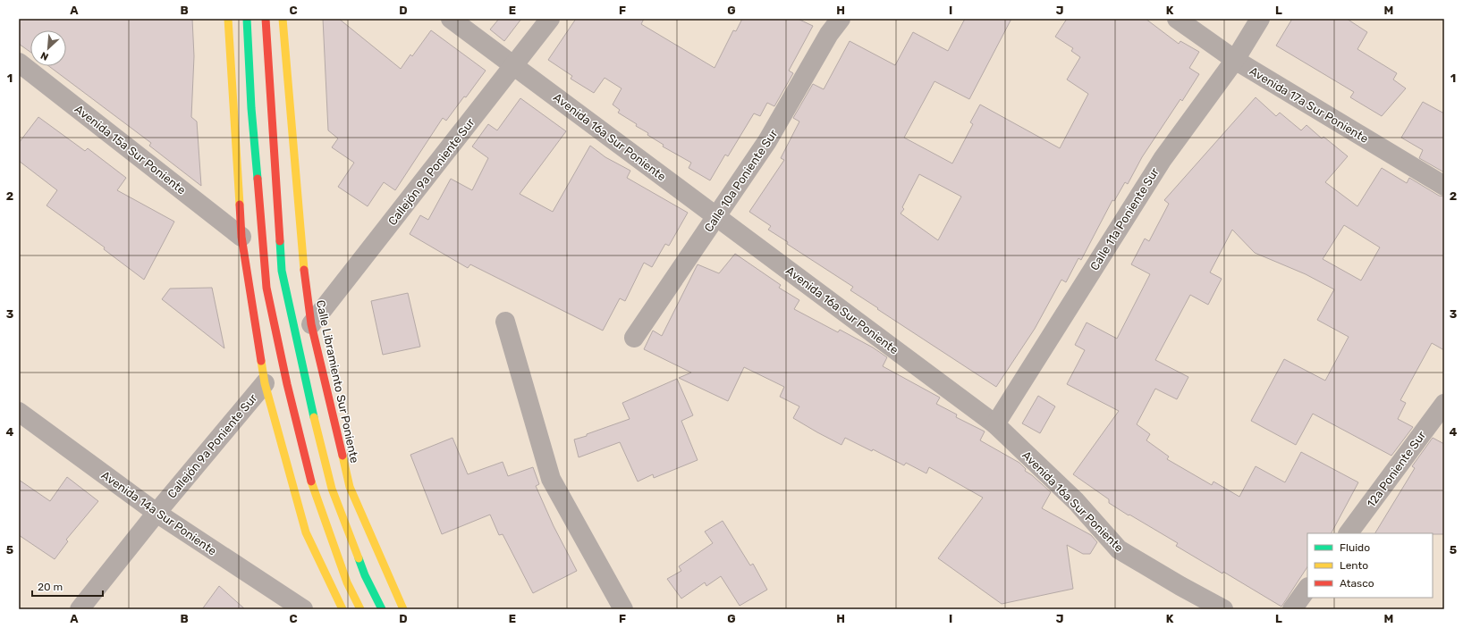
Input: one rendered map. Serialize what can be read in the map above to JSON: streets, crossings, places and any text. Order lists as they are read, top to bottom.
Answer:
{
  "streets": {
    "main road": ["Calle Libramiento Sur Poniente"],
    "street": [
      "Avenida 17a Sur Poniente",
      "Avenida 16a Sur Poniente",
      "Avenida 15a Sur Poniente",
      "Callejón 9a Poniente Sur",
      "Calle 10a Poniente Sur",
      "Calle 11a Poniente Sur",
      "12a Poniente Sur",
      "Avenida 14a Sur Poniente"
    ]
  },
  "crossings": [
    ["Avenida 17a Sur Poniente", "Calle 11a Poniente Sur"],
    ["Avenida 16a Sur Poniente", "Callejón 9a Poniente Sur"],
    ["Avenida 16a Sur Poniente", "Calle 10a Poniente Sur"],
    ["Avenida 16a Sur Poniente", "Calle 11a Poniente Sur"],
    ["Callejón 9a Poniente Sur", "Calle Libramiento Sur Poniente"],
    ["Callejón 9a Poniente Sur", "Avenida 14a Sur Poniente"]
  ],
  "legend": ["Fluido", "Lento", "Atasco"],
  "scale_bar": "20 m",
  "north": "bottom left",
  "grid": {
    "columns": [
      "A",
      "B",
      "C",
      "D",
      "E",
      "F",
      "G",
      "H",
      "I",
      "J",
      "K",
      "L",
      "M"
    ],
    "rows": [
      "1",
      "2",
      "3",
      "4",
      "5"
    ]
  }
}
